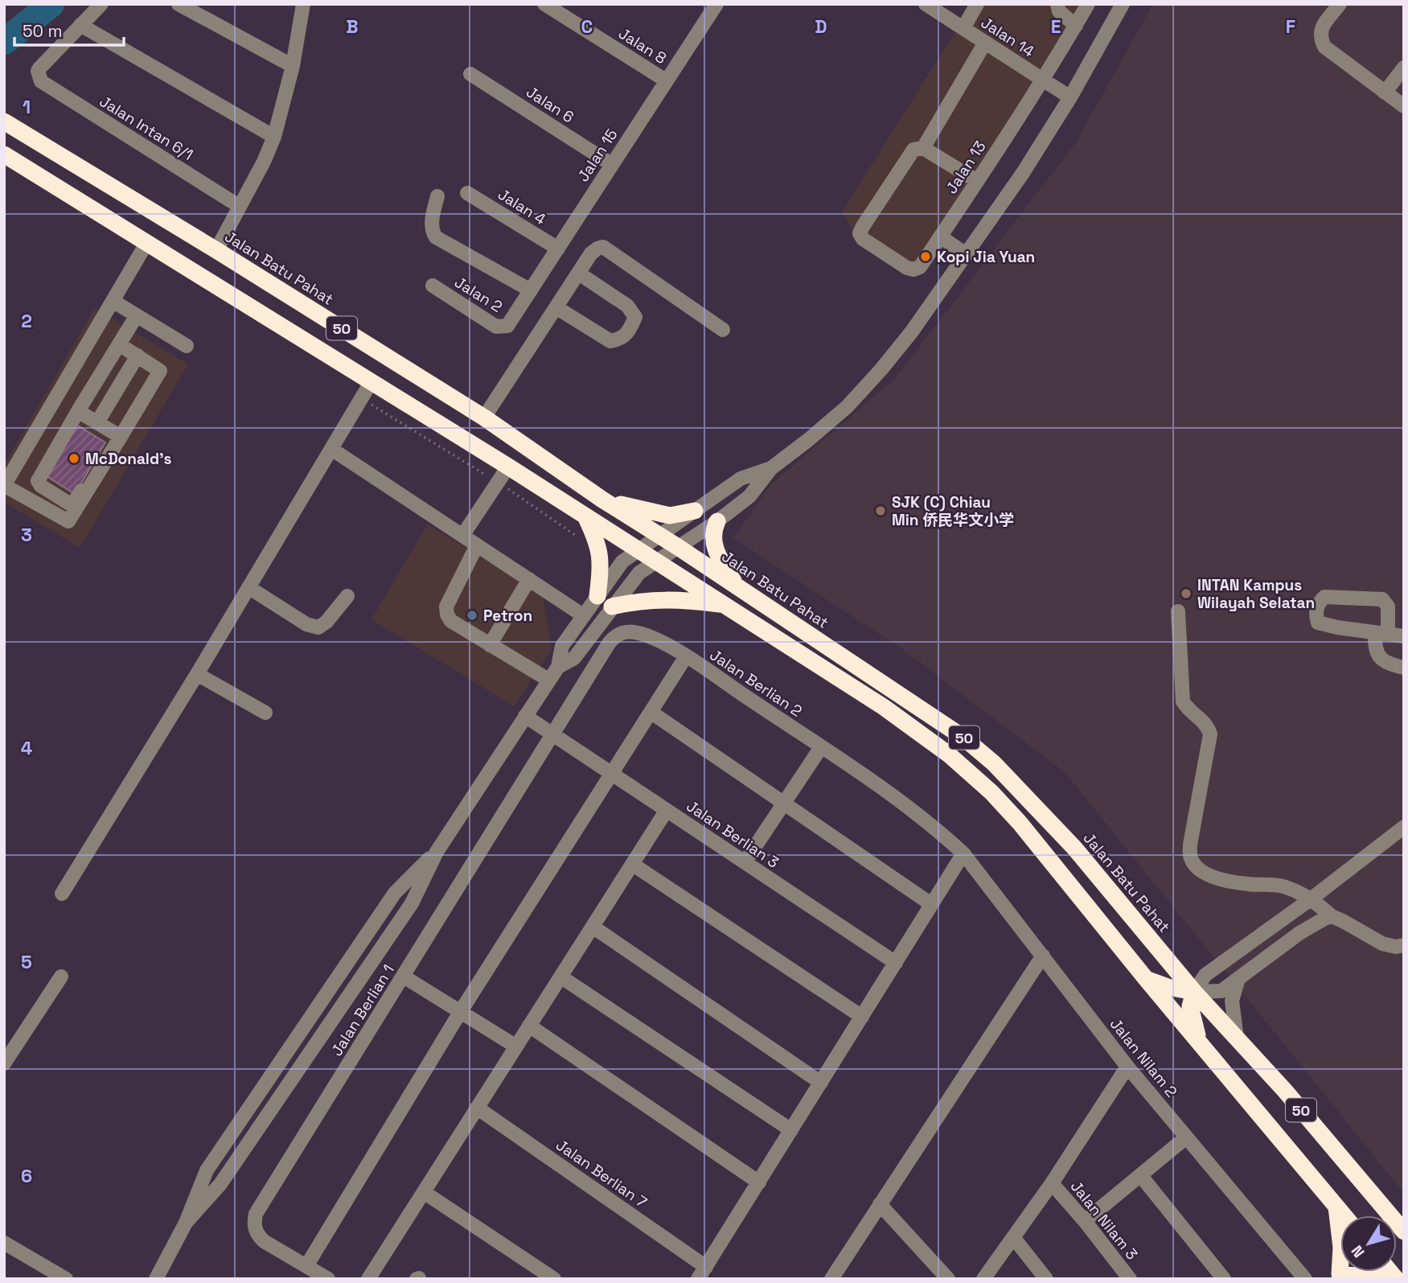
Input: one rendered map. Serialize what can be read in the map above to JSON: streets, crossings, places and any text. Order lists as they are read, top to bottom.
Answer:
{
  "streets": {
    "highway": ["Jalan Batu Pahat", "50"],
    "street": [
      "Jalan 14",
      "Jalan 8",
      "Jalan 6",
      "Jalan Intan 6/1",
      "Jalan 15",
      "Jalan 13",
      "Jalan 4",
      "Jalan 2",
      "Jalan Berlian 2",
      "Jalan Berlian 3",
      "Jalan Berlian 1",
      "Jalan Nilam 2",
      "Jalan Berlian 7",
      "Jalan Nilam 3"
    ]
  },
  "crossings": [
    ["Jalan 14", "Jalan 13"],
    ["Jalan 8", "Jalan 15"],
    ["Jalan 6", "Jalan 15"],
    ["Jalan 15", "Jalan 4"],
    ["Jalan 15", "Jalan 2"],
    ["Jalan Berlian 2", "Jalan Berlian 3"],
    ["Jalan Berlian 2", "Jalan Berlian 1"],
    ["Jalan Berlian 2", "Jalan Nilam 2"],
    ["Jalan Berlian 3", "Jalan Berlian 1"]
  ],
  "places": [
    "Kopi Jia Yuan",
    "McDonald's",
    "SJK (C) Chiau Min 侨民华文小学",
    "INTAN Kampus Wilayah Selatan",
    "Petron"
  ],
  "scale_bar": "50 m",
  "north": "bottom left",
  "grid": {
    "columns": [
      "B",
      "C",
      "D",
      "E",
      "F"
    ],
    "rows": [
      "1",
      "2",
      "3",
      "4",
      "5",
      "6"
    ]
  }
}
